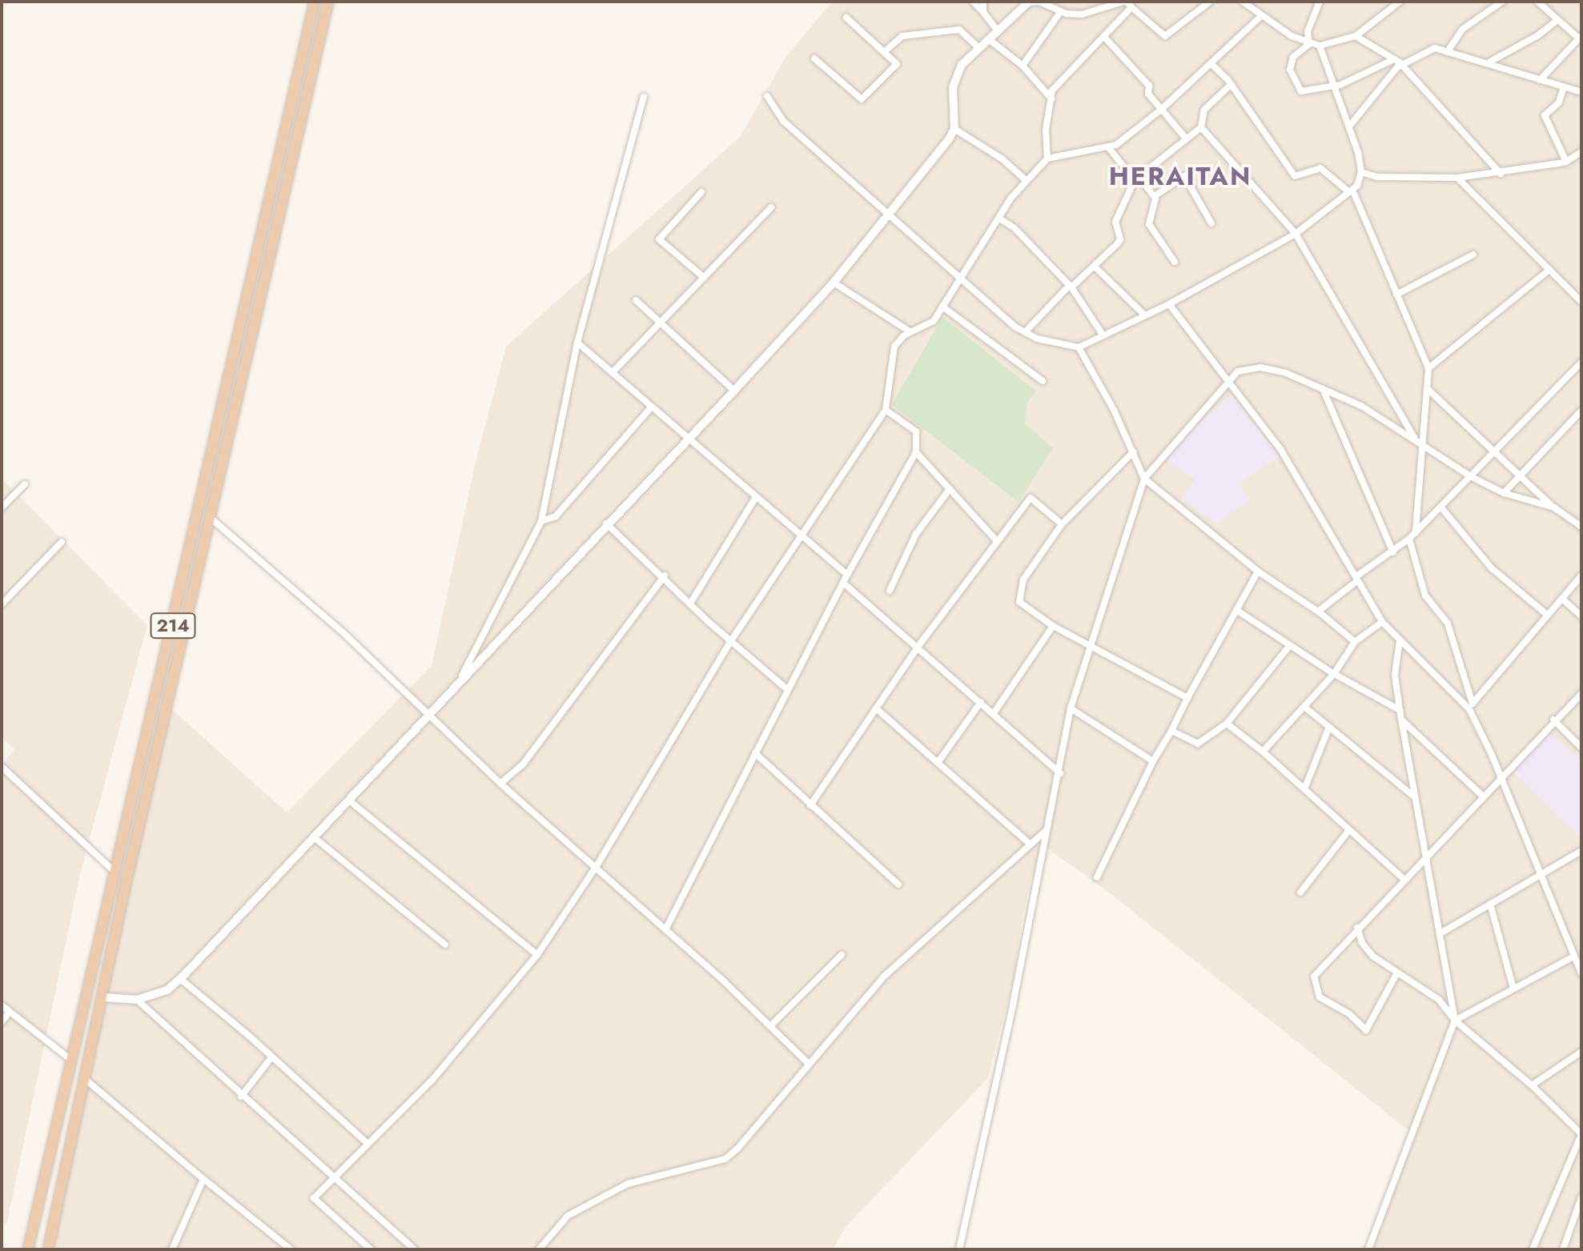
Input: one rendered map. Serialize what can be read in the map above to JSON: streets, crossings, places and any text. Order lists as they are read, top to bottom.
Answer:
{
  "streets": {
    "highway": ["214"]
  },
  "districts": ["HERAITAN"]
}
